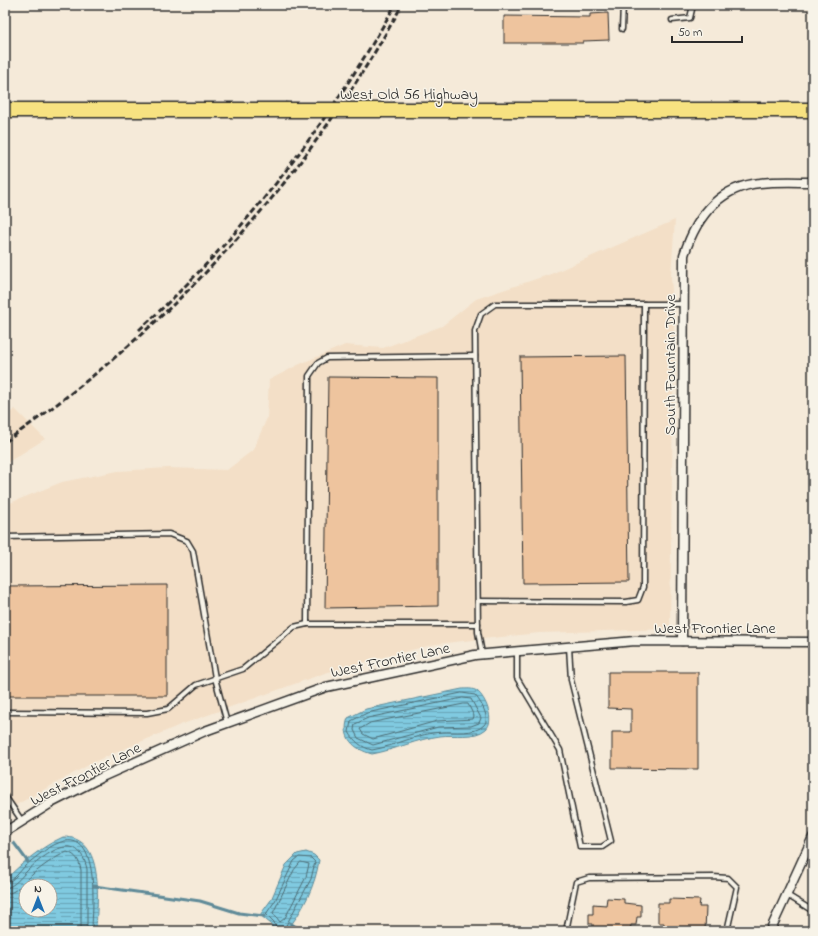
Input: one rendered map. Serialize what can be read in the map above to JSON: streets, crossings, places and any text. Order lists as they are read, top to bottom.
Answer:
{
  "streets": {
    "highway": ["West Old 56 Highway"],
    "street": ["South Fountain Drive", "West Frontier Lane"]
  },
  "crossings": [
    ["South Fountain Drive", "West Frontier Lane"]
  ],
  "scale_bar": "50 m",
  "north": "top"
}
